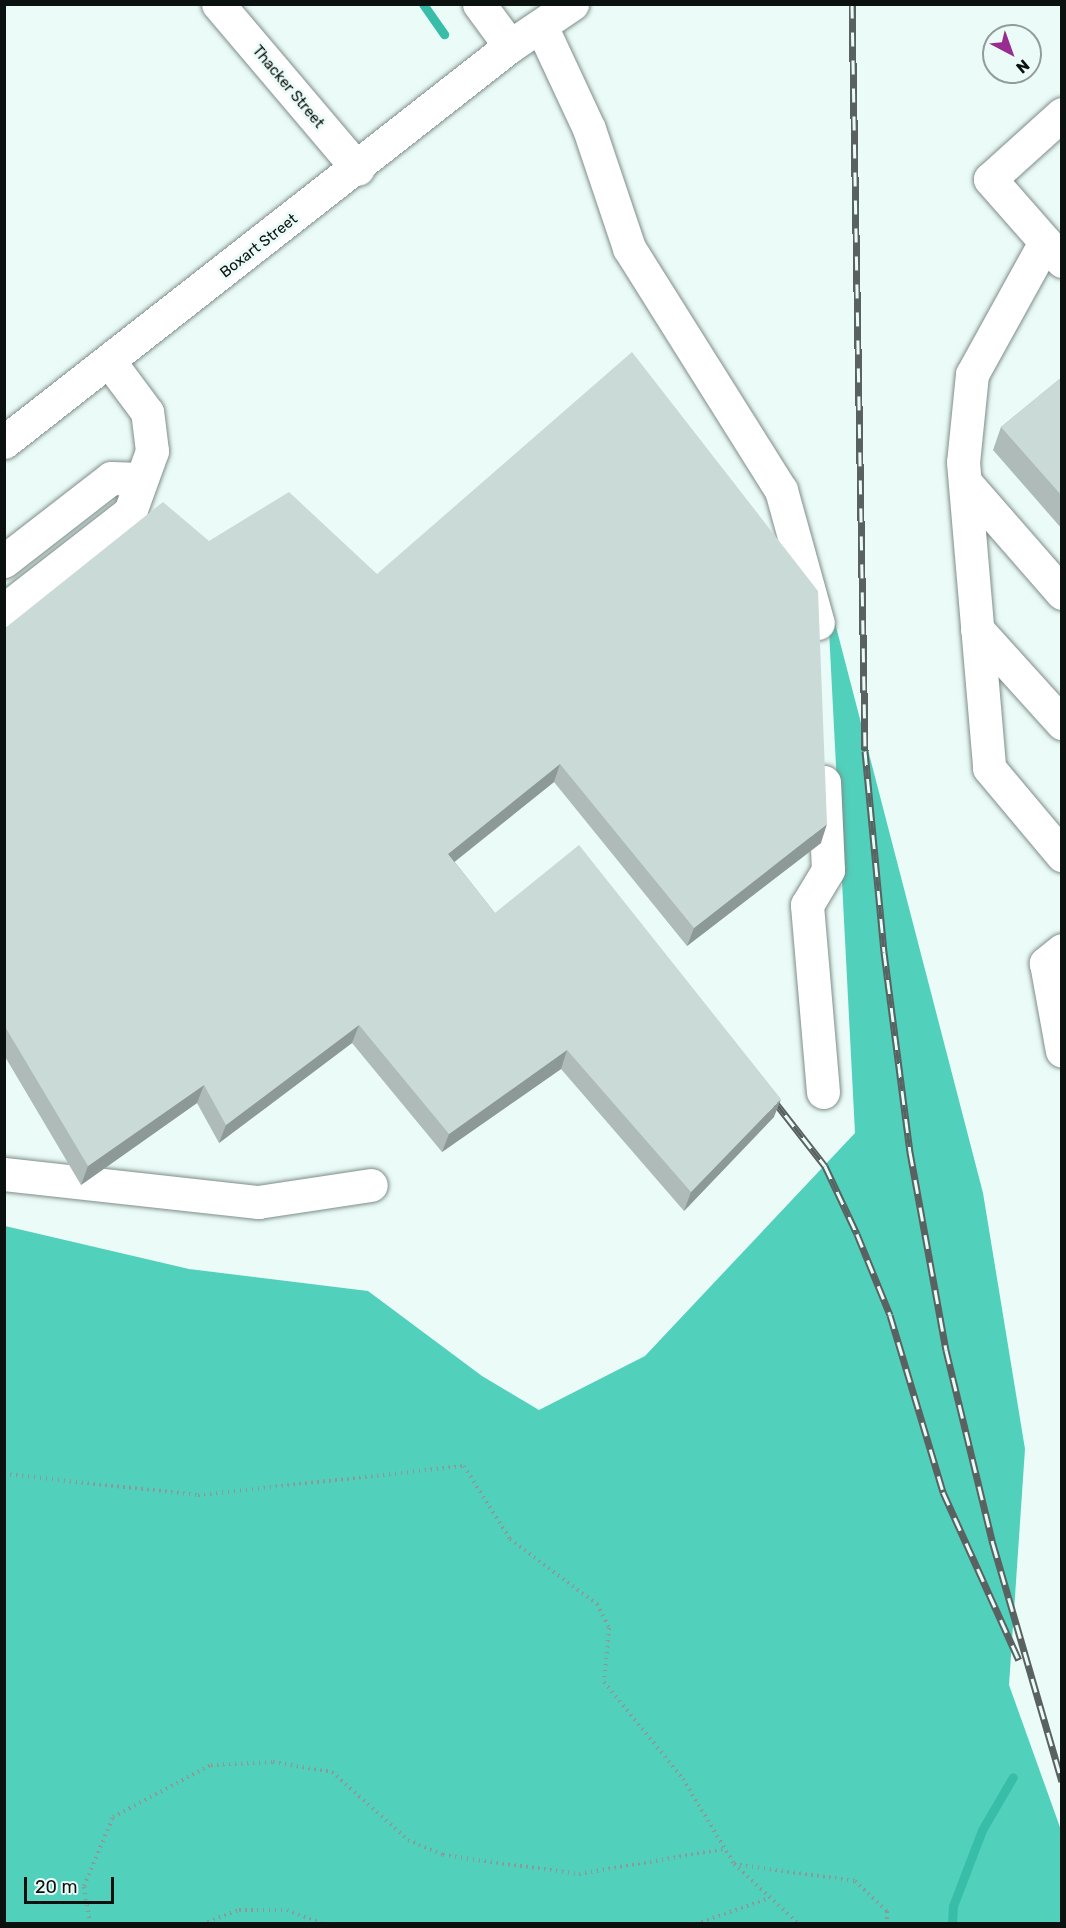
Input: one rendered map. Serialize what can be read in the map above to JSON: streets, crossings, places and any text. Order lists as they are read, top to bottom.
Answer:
{
  "streets": {
    "street": ["Thacker Street", "Boxart Street"]
  },
  "crossings": [
    ["Thacker Street", "Boxart Street"]
  ],
  "scale_bar": "20 m",
  "north": "bottom right"
}
